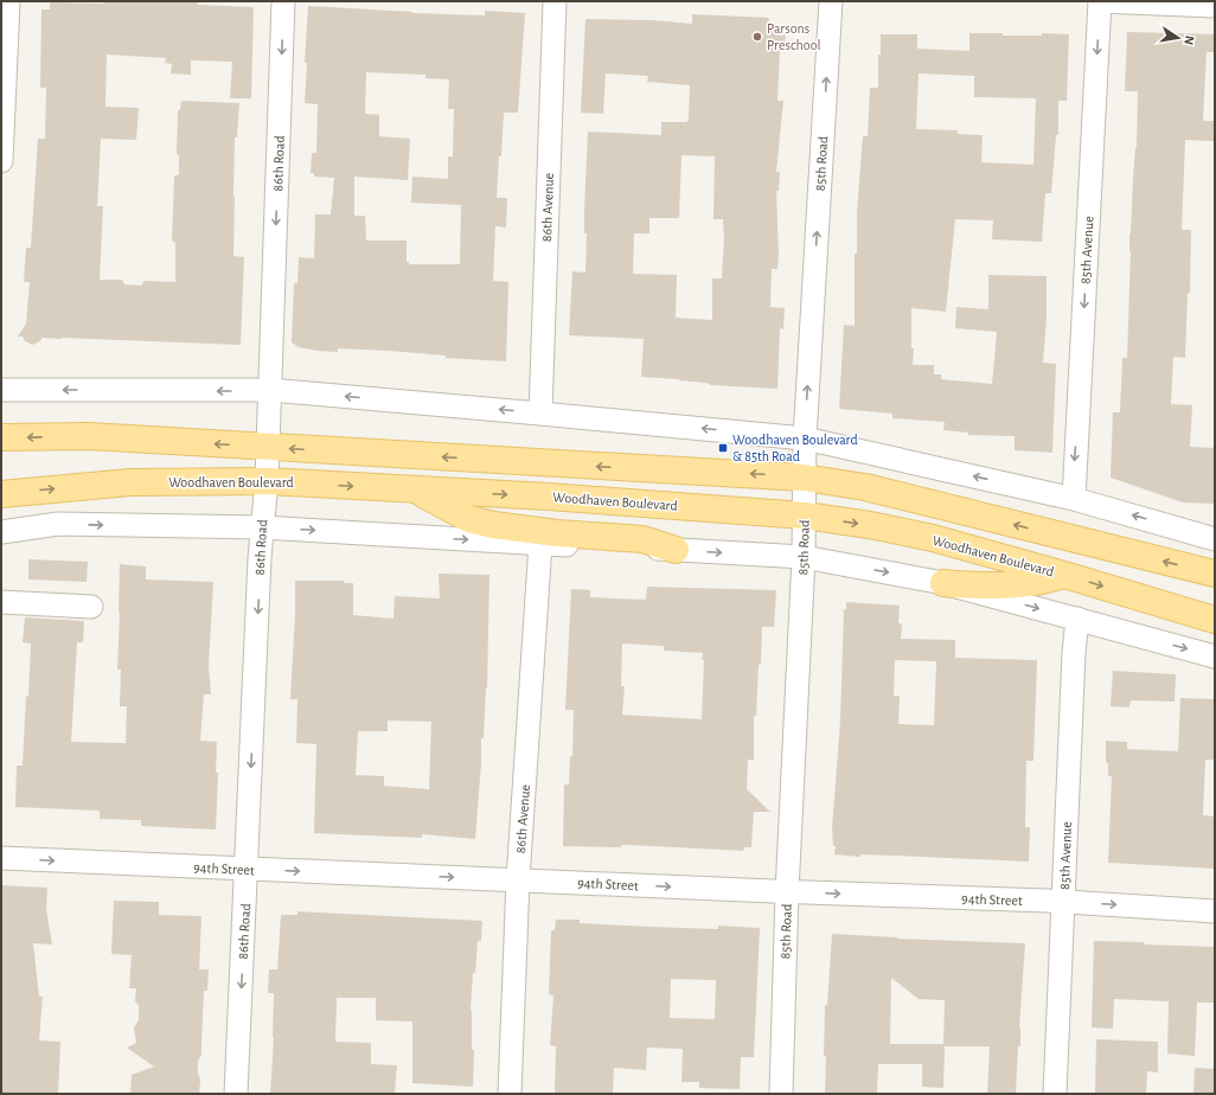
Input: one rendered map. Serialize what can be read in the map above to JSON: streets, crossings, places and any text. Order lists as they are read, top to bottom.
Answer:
{
  "streets": {
    "main road": ["Woodhaven Boulevard"],
    "street": [
      "86th Road",
      "85th Road",
      "86th Avenue",
      "85th Avenue",
      "94th Street"
    ]
  },
  "crossings": [
    ["86th Road", "Woodhaven Boulevard"],
    ["86th Road", "94th Street"],
    ["85th Road", "Woodhaven Boulevard"],
    ["85th Road", "94th Street"],
    ["86th Avenue", "94th Street"],
    ["85th Avenue", "94th Street"]
  ],
  "one_way": [
    "86th Road",
    "85th Road",
    "85th Avenue",
    "94th Street"
  ],
  "places": {
    "other": ["Parsons Preschool"],
    "transit": ["Woodhaven Boulevard & 85th Road"]
  },
  "north": "right"
}
